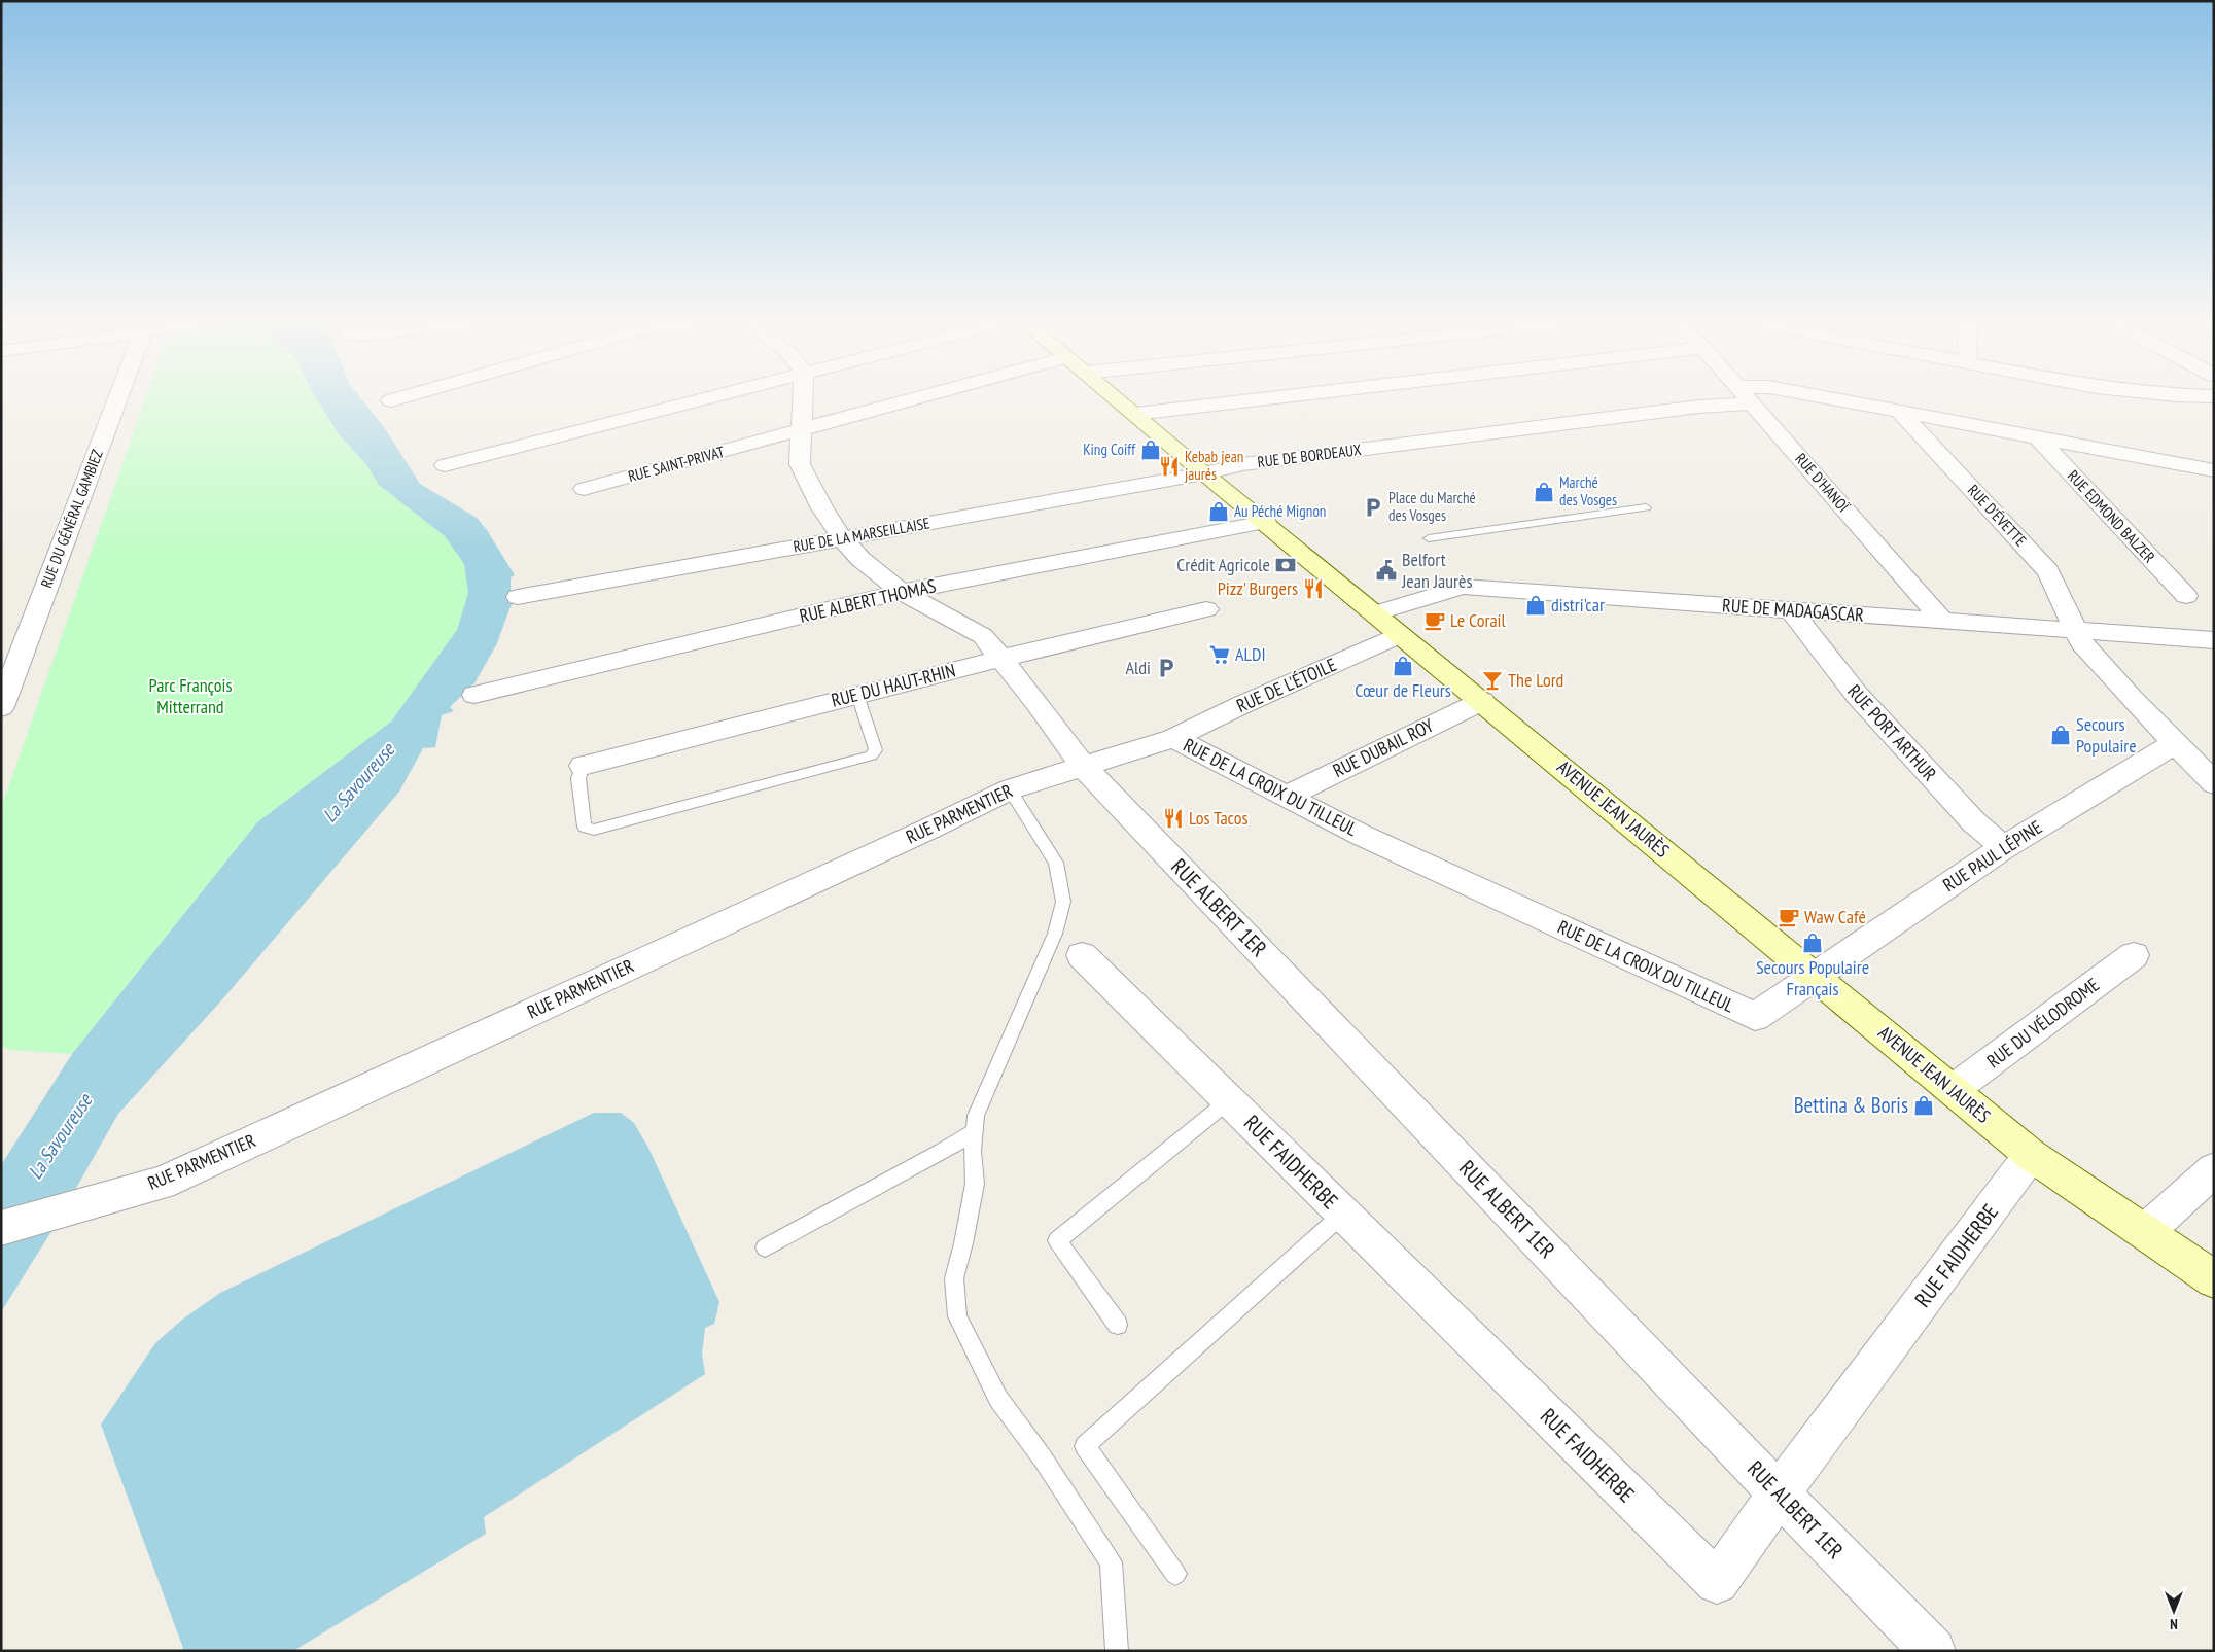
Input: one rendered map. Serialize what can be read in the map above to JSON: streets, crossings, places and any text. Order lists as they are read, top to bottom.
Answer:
{
  "streets": {
    "main road": ["AVENUE JEAN JAURÈS"],
    "street": [
      "RUE DE BORDEAUX",
      "RUE SAINT-PRIVAT",
      "RUE D'HANOÏ",
      "RUE D'ÉVETTE",
      "RUE EDMOND BALZER",
      "RUE DU GÉNÉRAL GAMBIEZ",
      "RUE DE LA MARSEILLAISE",
      "RUE ALBERT THOMAS",
      "RUE DE MADAGASCAR",
      "RUE DU HAUT-RHIN",
      "RUE DE L'ÉTOILE",
      "RUE PORT ARTHUR",
      "RUE DUBAIL ROY",
      "RUE DE LA CROIX DU TILLEUL",
      "RUE PARMENTIER",
      "RUE PAUL LÉPINE",
      "RUE ALBERT 1ER",
      "RUE DU VÉLODROME",
      "RUE FAIDHERBE"
    ]
  },
  "crossings": [
    ["RUE DE BORDEAUX", "RUE D'HANOÏ"],
    ["RUE DE BORDEAUX", "RUE DE LA MARSEILLAISE"],
    ["RUE DE BORDEAUX", "AVENUE JEAN JAURÈS"],
    ["RUE D'HANOÏ", "RUE DE MADAGASCAR"],
    ["RUE D'ÉVETTE", "RUE DE MADAGASCAR"],
    ["RUE D'ÉVETTE", "RUE PAUL LÉPINE"],
    ["RUE DE LA MARSEILLAISE", "AVENUE JEAN JAURÈS"],
    ["RUE ALBERT THOMAS", "AVENUE JEAN JAURÈS"],
    ["RUE DE MADAGASCAR", "RUE PORT ARTHUR"],
    ["RUE DE MADAGASCAR", "AVENUE JEAN JAURÈS"],
    ["RUE DE L'ÉTOILE", "RUE DE LA CROIX DU TILLEUL"],
    ["RUE DE L'ÉTOILE", "AVENUE JEAN JAURÈS"],
    ["RUE PORT ARTHUR", "RUE PAUL LÉPINE"],
    ["RUE DUBAIL ROY", "RUE DE LA CROIX DU TILLEUL"],
    ["RUE DUBAIL ROY", "AVENUE JEAN JAURÈS"],
    ["RUE DE LA CROIX DU TILLEUL", "AVENUE JEAN JAURÈS"],
    ["RUE DE LA CROIX DU TILLEUL", "RUE PARMENTIER"],
    ["RUE DE LA CROIX DU TILLEUL", "RUE PAUL LÉPINE"],
    ["RUE DE LA CROIX DU TILLEUL", "RUE ALBERT 1ER"],
    ["AVENUE JEAN JAURÈS", "RUE PAUL LÉPINE"],
    ["AVENUE JEAN JAURÈS", "RUE DU VÉLODROME"],
    ["AVENUE JEAN JAURÈS", "RUE FAIDHERBE"],
    ["RUE PARMENTIER", "RUE ALBERT 1ER"],
    ["RUE ALBERT 1ER", "RUE FAIDHERBE"]
  ],
  "water": ["La Savoureuse"],
  "parks": ["Parc François Mitterrand"],
  "places": {
    "shop": [
      "King Coiff",
      "Marché des Vosges",
      "Au Péché Mignon",
      "distri'car",
      "Cœur de Fleurs",
      "Secours Populaire",
      "Secours Populaire Français",
      "Bettina & Boris"
    ],
    "restaurant": ["Kebab jean jaurés", "Pizz' Burgers", "Los Tacos"],
    "parking": ["Place du Marché des Vosges", "Aldi"],
    "bank": ["Crédit Agricole"],
    "public building": ["Belfort Jean Jaurès"],
    "cafe": ["Le Corail", "Waw Café"],
    "supermarket": ["ALDI"],
    "bar": ["The Lord"]
  },
  "north": "bottom"
}
